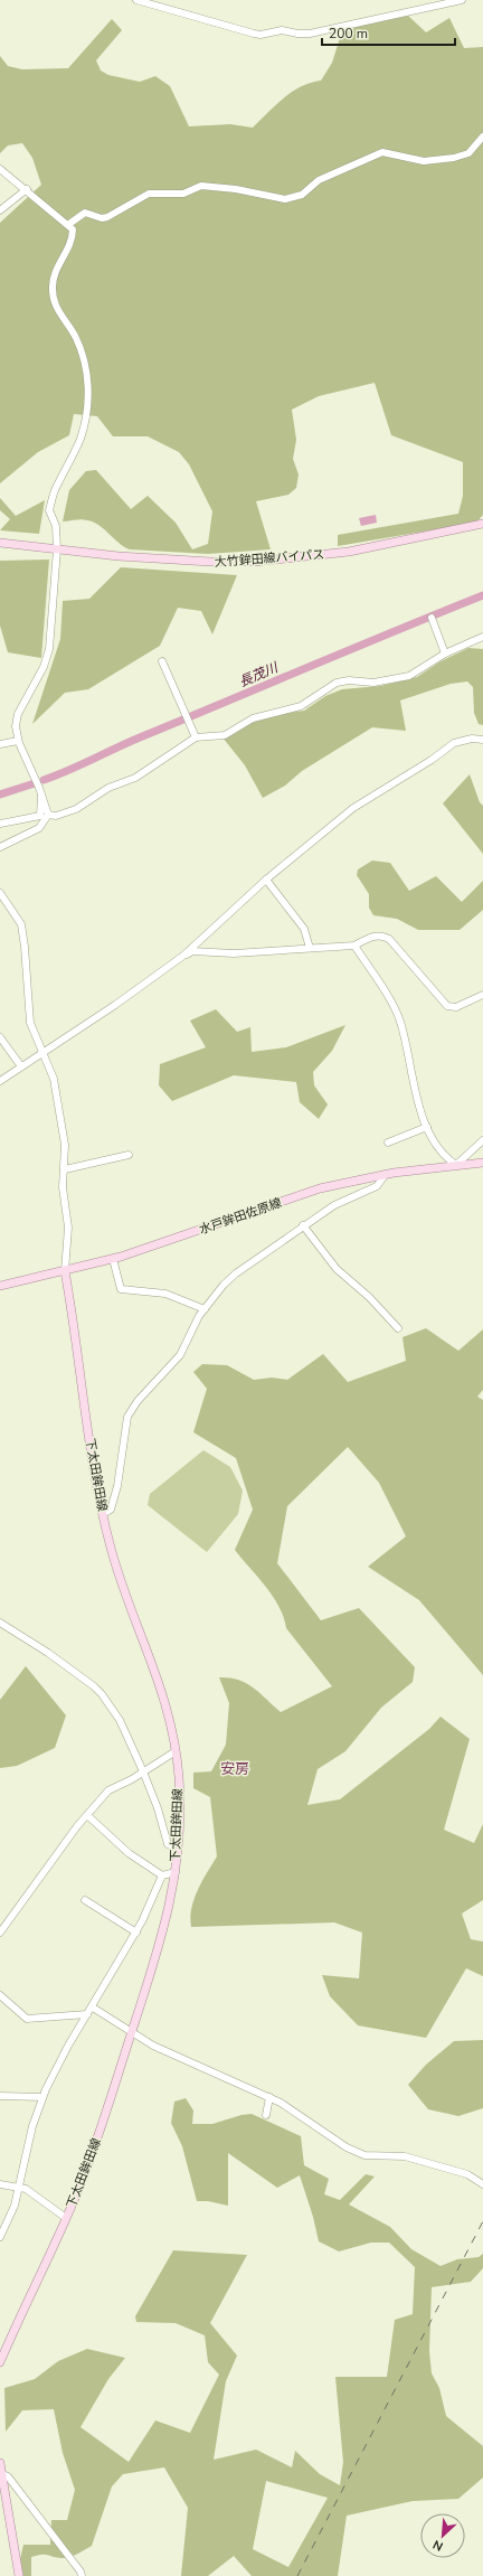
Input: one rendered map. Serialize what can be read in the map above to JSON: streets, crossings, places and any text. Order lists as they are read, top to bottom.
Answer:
{
  "streets": {
    "main road": ["大竹鉾田線バイパス", "水戸鉾田佐原線", "下太田鉾田線"]
  },
  "crossings": [
    ["水戸鉾田佐原線", "下太田鉾田線"]
  ],
  "districts": ["安房"],
  "water": ["長茂川"],
  "scale_bar": "200 m",
  "north": "bottom left"
}
